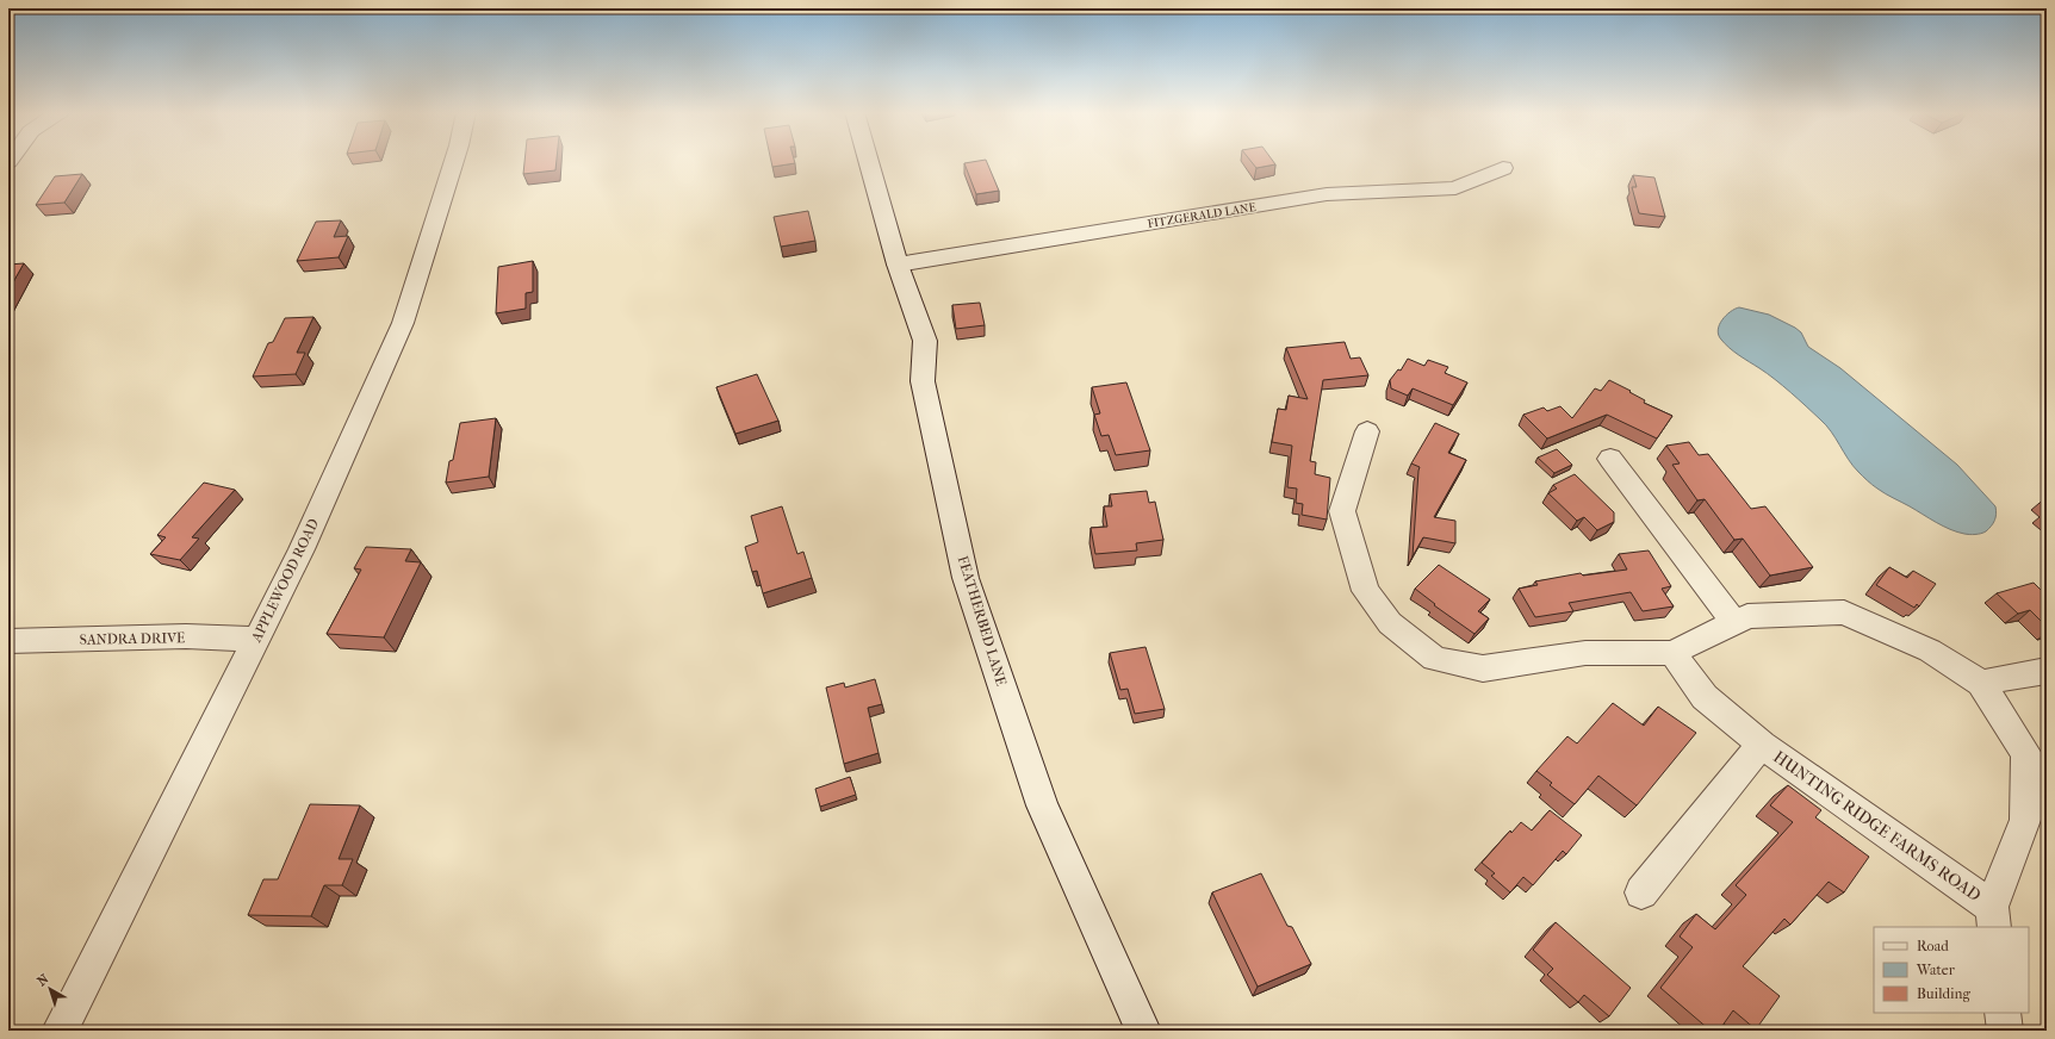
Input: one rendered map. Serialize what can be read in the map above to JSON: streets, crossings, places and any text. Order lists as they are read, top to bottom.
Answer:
{
  "streets": {
    "street": [
      "FITZGERALD LANE",
      "APPLEWOOD ROAD",
      "FEATHERBED LANE",
      "SANDRA DRIVE",
      "HUNTING RIDGE FARMS ROAD"
    ]
  },
  "crossings": [
    ["FITZGERALD LANE", "FEATHERBED LANE"],
    ["APPLEWOOD ROAD", "SANDRA DRIVE"]
  ],
  "legend": ["Road", "Water", "Building"],
  "north": "top left"
}
